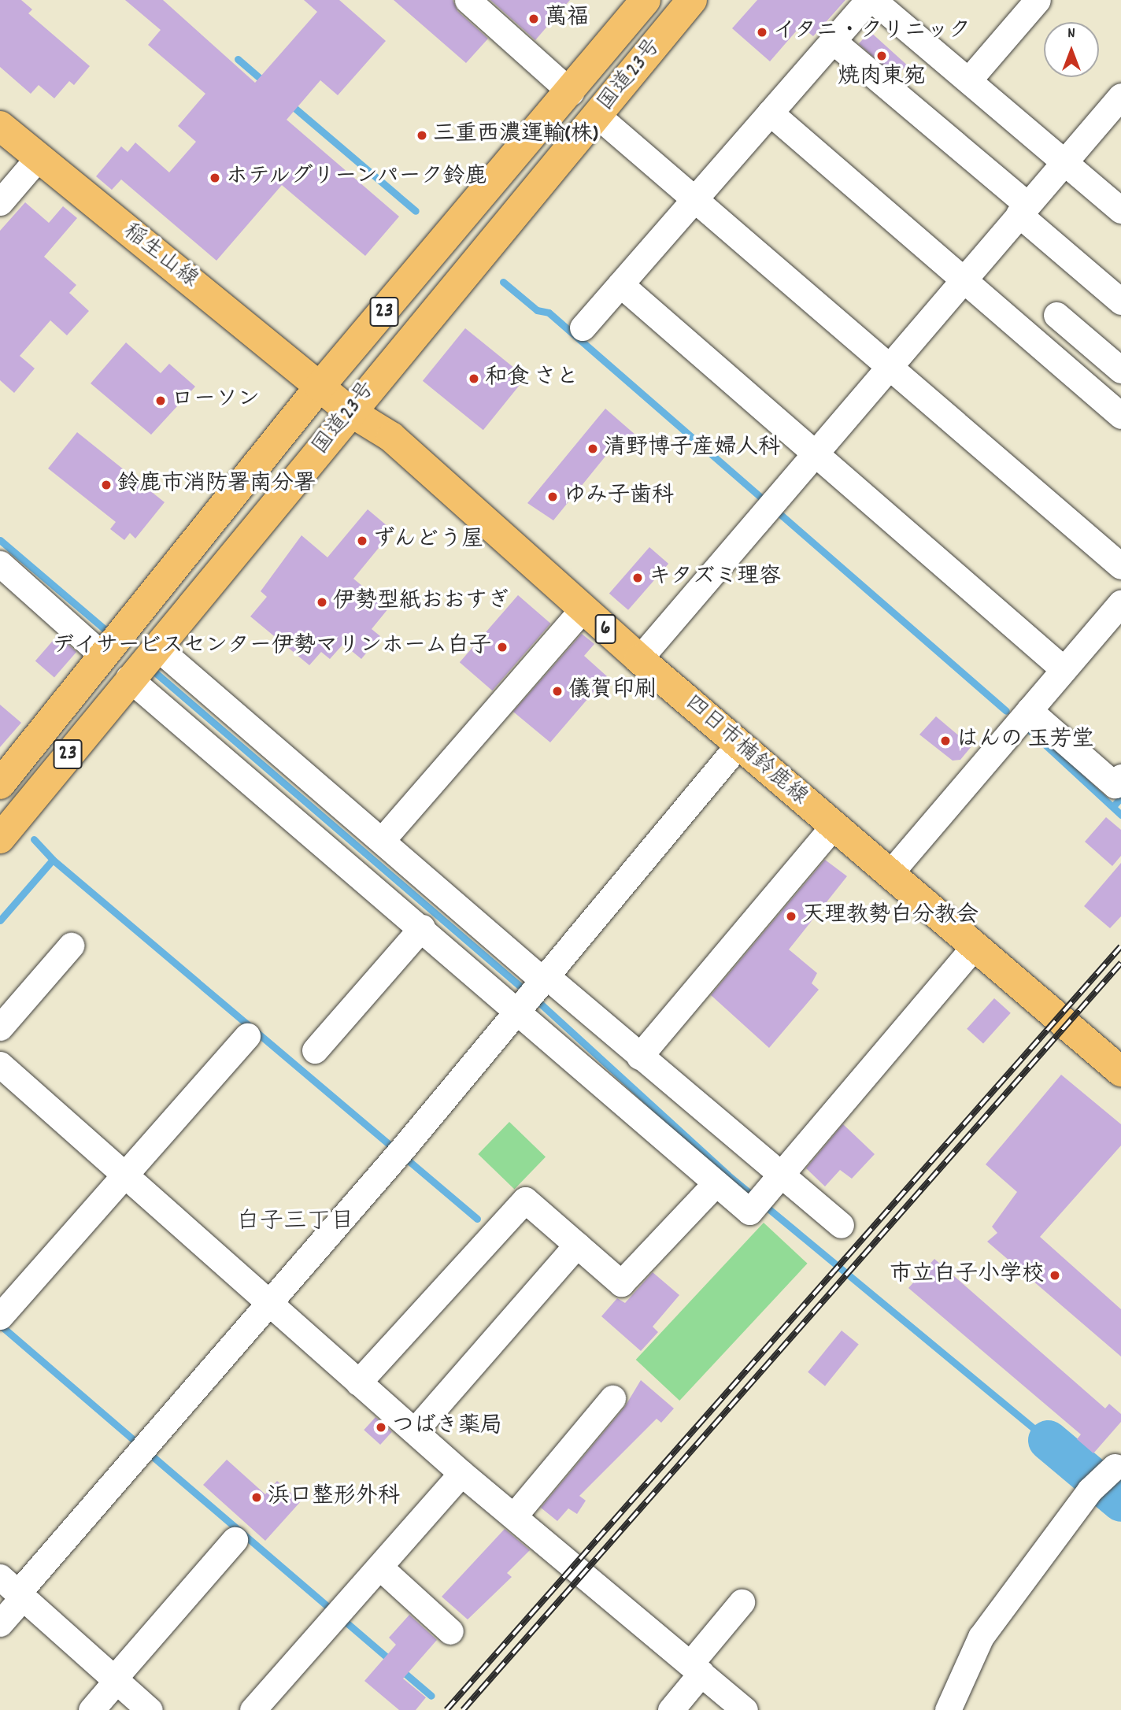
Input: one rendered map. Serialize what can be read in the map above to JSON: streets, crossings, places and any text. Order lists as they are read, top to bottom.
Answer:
{
  "streets": {
    "main road": [
      "国道23号",
      "稲生山線",
      "23",
      "6",
      "四日市楠鈴鹿線"
    ]
  },
  "crossings": [
    ["国道23号", "稲生山線"],
    ["国道23号", "四日市楠鈴鹿線"],
    ["稲生山線", "四日市楠鈴鹿線"]
  ],
  "districts": ["白子三丁目"],
  "places": [
    "萬福",
    "イタニ・クリニック",
    "焼肉東宛",
    "三重西濃運輸(株)",
    "ホテルグリーンパーク鈴鹿",
    "和食 さと",
    "ローソン",
    "清野博子産婦人科",
    "鈴鹿市消防署南分署",
    "ゆみ子歯科",
    "ずんどう屋",
    "キタズミ理容",
    "伊勢型紙おおすぎ",
    "デイサービスセンター伊勢マリンホーム白子",
    "儀賀印刷",
    "はんの 玉芳堂",
    "天理教勢白分教会",
    "市立白子小学校",
    "つばき薬局",
    "浜口整形外科"
  ],
  "north": "top"
}
